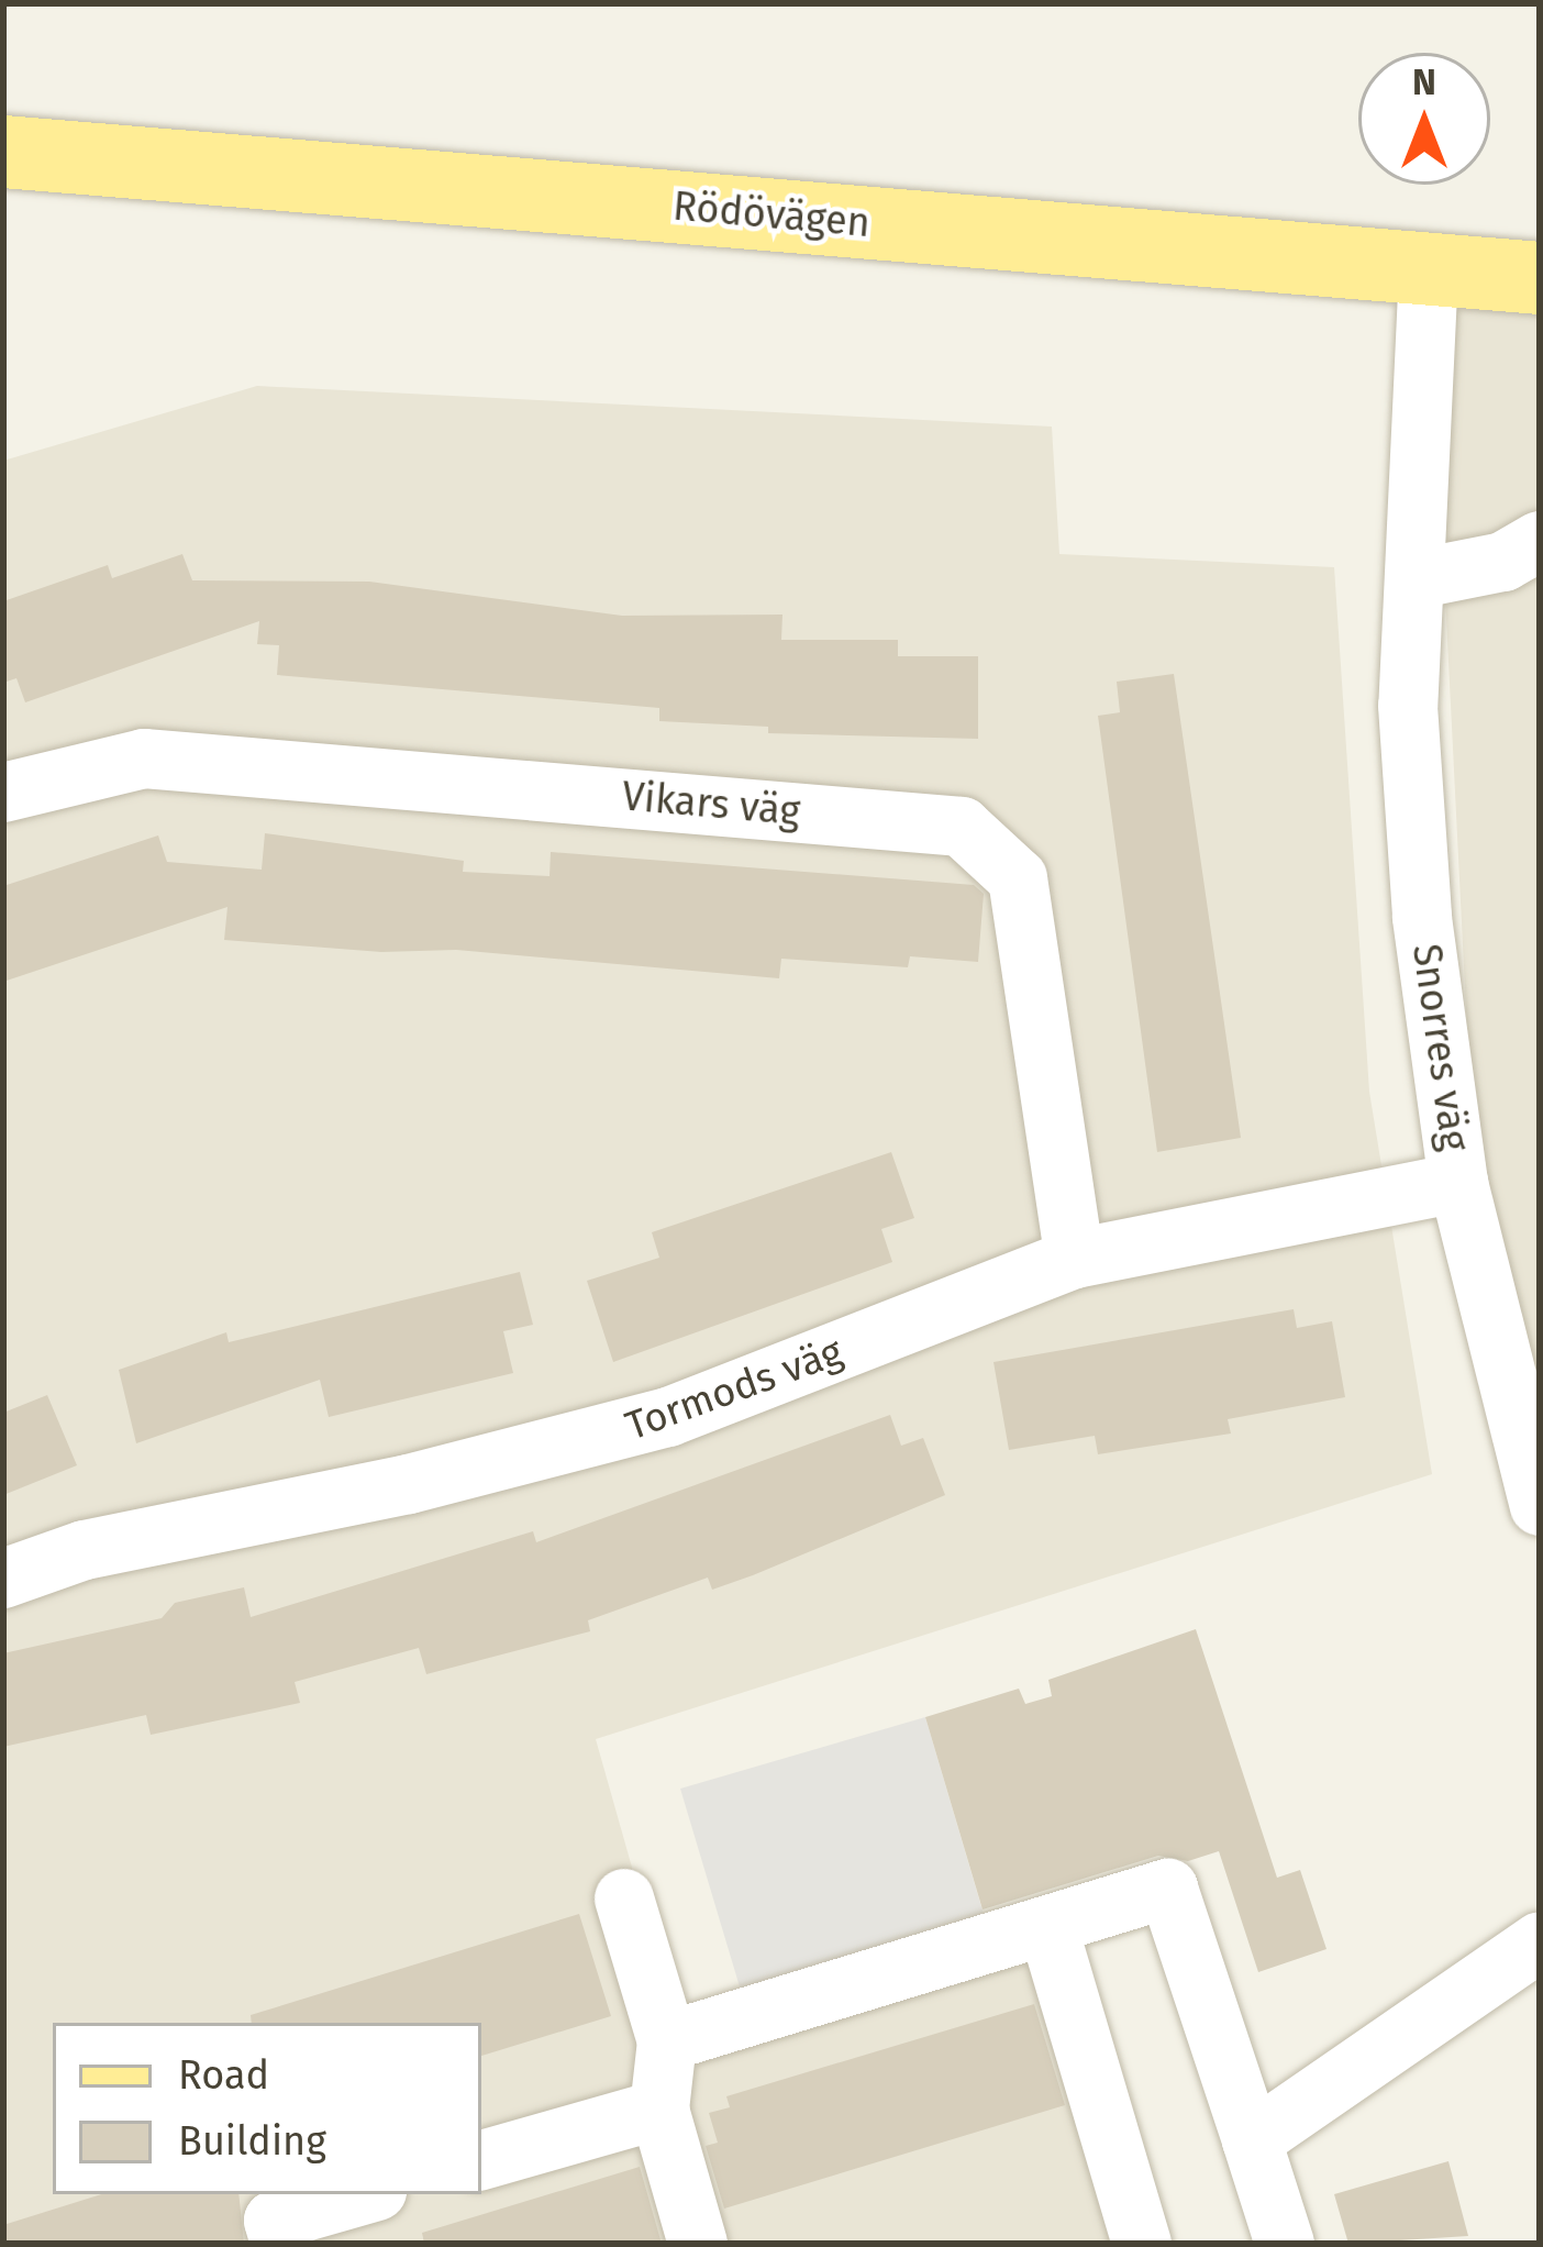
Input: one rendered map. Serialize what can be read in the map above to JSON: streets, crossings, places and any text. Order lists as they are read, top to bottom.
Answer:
{
  "streets": {
    "main road": ["Rödövägen"],
    "street": ["Vikars väg", "Snorres väg", "Tormods väg"]
  },
  "crossings": [
    ["Rödövägen", "Snorres väg"],
    ["Vikars väg", "Tormods väg"],
    ["Snorres väg", "Tormods väg"]
  ],
  "legend": ["Road", "Building"],
  "north": "top"
}
